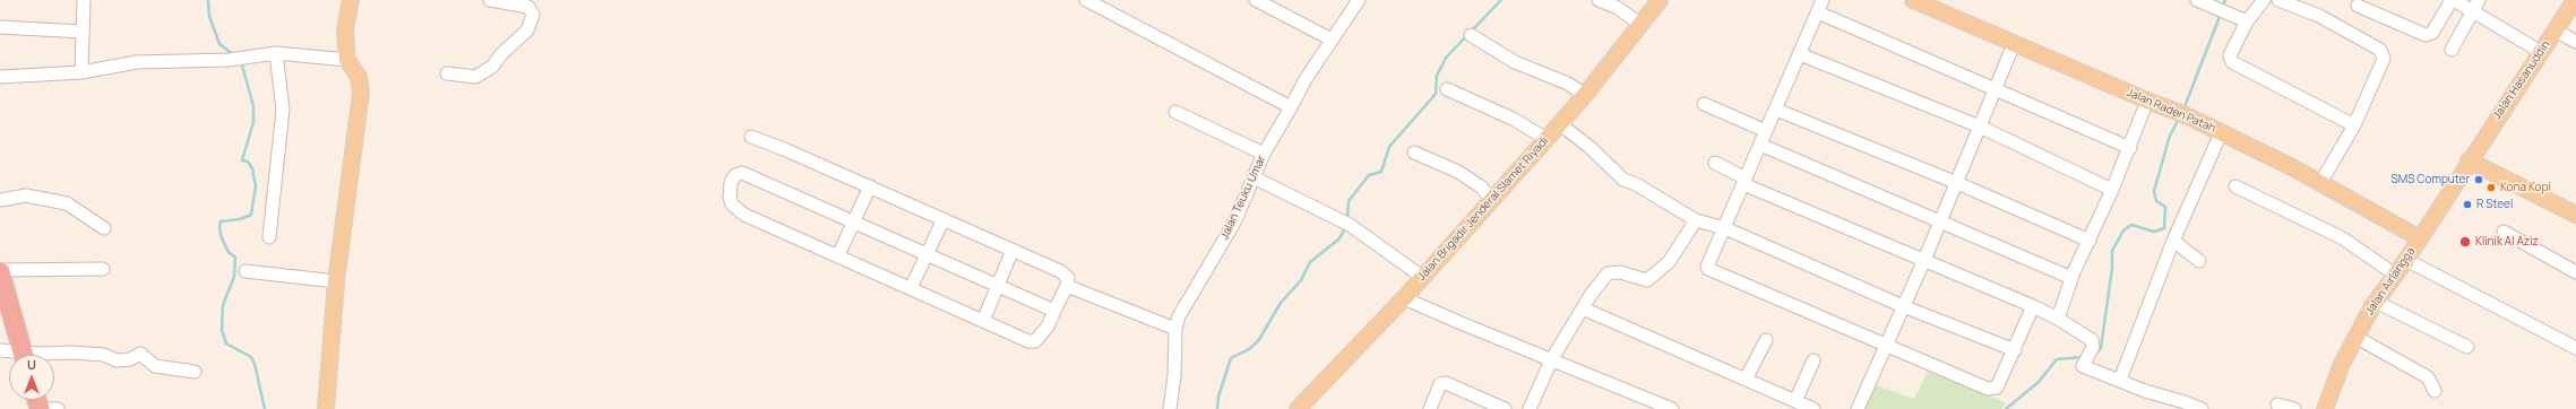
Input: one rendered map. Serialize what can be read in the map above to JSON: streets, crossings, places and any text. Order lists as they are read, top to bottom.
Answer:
{
  "streets": {
    "main road": [
      "Jalan Hasanuddin",
      "Jalan Raden Patah",
      "Jalan Brigadir Jenderal Slamet Riyadi",
      "Jalan Airlangga"
    ],
    "street": ["Jalan Teuku Umar"]
  },
  "crossings": [
    ["Jalan Hasanuddin", "Jalan Airlangga"],
    ["Jalan Raden Patah", "Jalan Airlangga"]
  ],
  "places": [
    "SMS Computer",
    "Kona Kopi",
    "R Steel",
    "Klinik Al Aziz"
  ],
  "north": "top"
}
